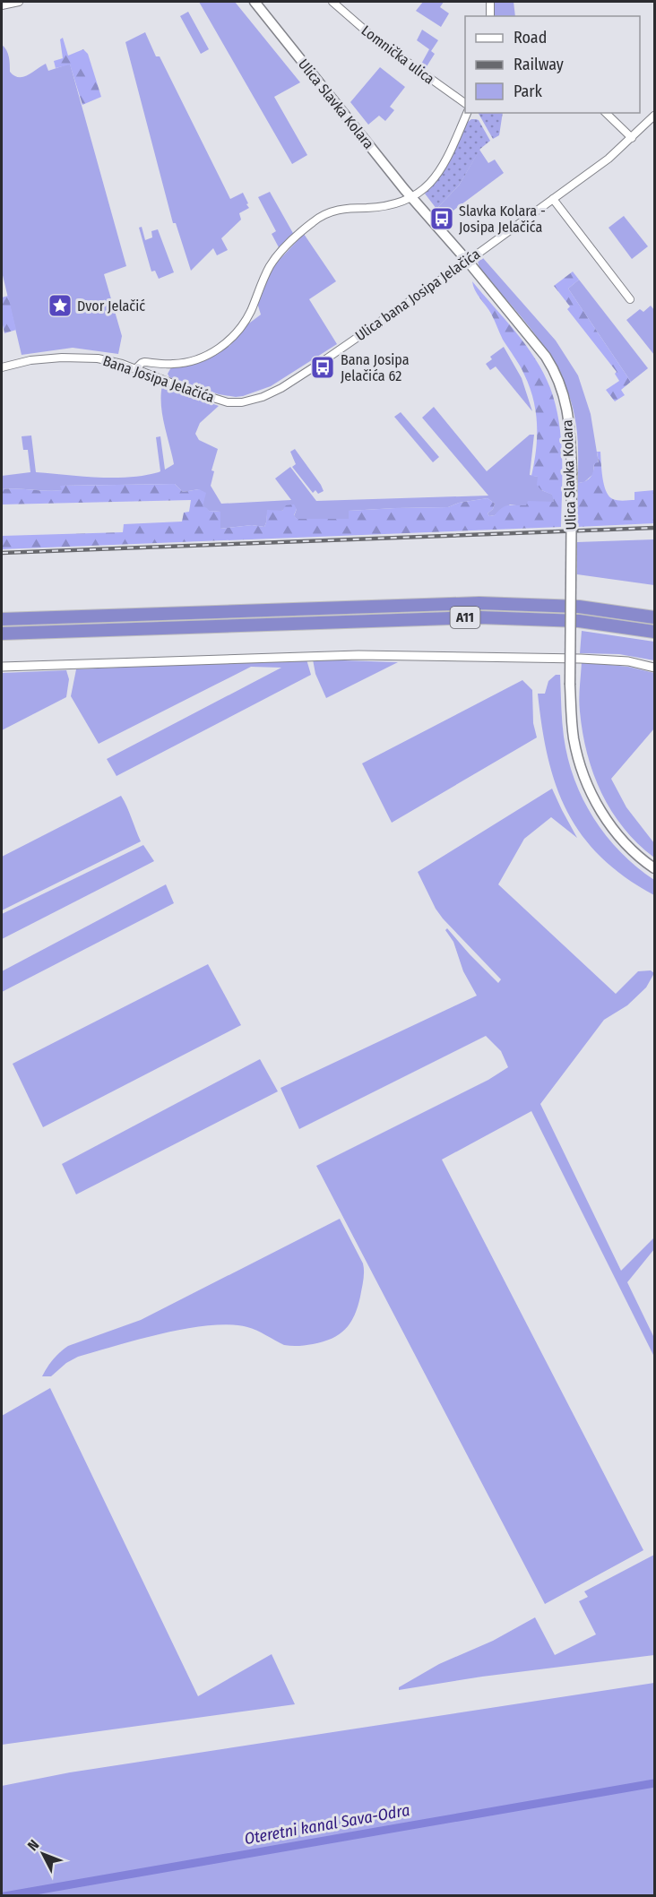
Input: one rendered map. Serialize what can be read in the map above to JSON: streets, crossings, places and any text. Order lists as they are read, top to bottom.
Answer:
{
  "streets": {
    "highway": ["A11"],
    "main road": ["Ulica Slavka Kolara"],
    "street": ["Lomnička ulica", "Ulica bana Josipa Jelačića", "Bana Josipa Jelačića"]
  },
  "crossings": [
    ["Ulica Slavka Kolara", "Ulica bana Josipa Jelačića"],
    ["Ulica bana Josipa Jelačića", "Bana Josipa Jelačića"]
  ],
  "water": ["Oteretni kanal Sava-Odra"],
  "places": {
    "bus stop": ["Slavka Kolara - Josipa Jelačića", "Bana Josipa Jelačića 62"],
    "place": ["Dvor Jelačić"]
  },
  "legend": ["Road", "Railway", "Park"],
  "north": "top left"
}
